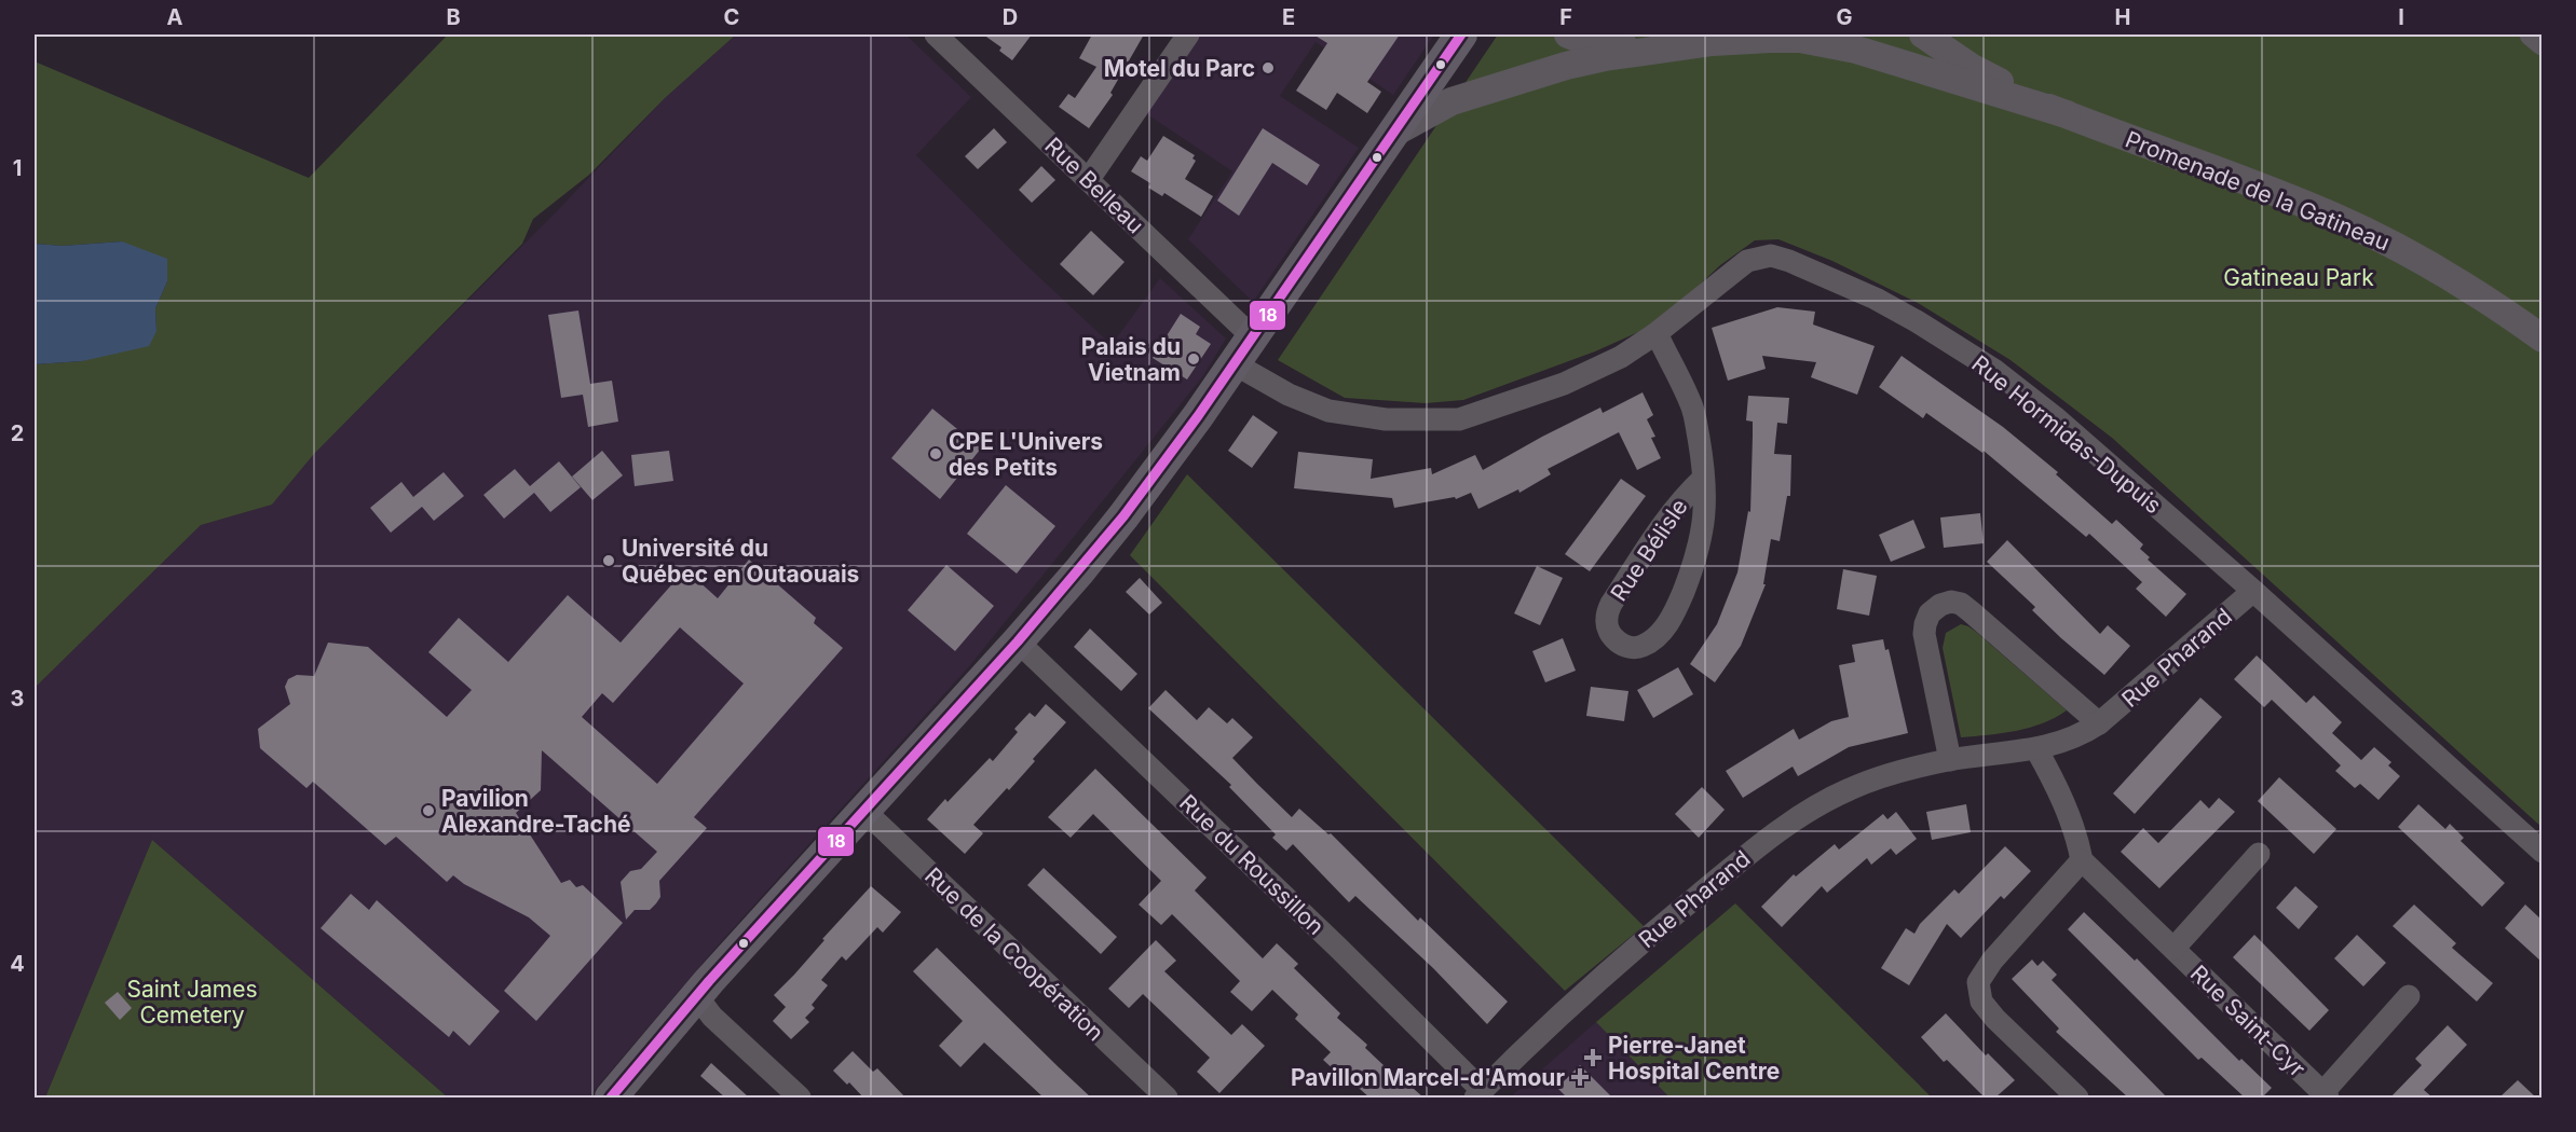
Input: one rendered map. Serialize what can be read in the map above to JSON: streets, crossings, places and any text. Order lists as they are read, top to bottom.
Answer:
{
  "streets": {
    "street": [
      "Rue Belleau",
      "Promenade de la Gatineau",
      "Rue Hormidas-Dupuis",
      "Rue Bélisle",
      "Rue Pharand",
      "Rue du Roussillon",
      "Rue de la Coopération",
      "Rue Saint-Cyr"
    ]
  },
  "crossings": [
    ["Rue Hormidas-Dupuis", "Rue Bélisle"],
    ["Rue Hormidas-Dupuis", "Rue Pharand"],
    ["Rue Pharand", "Rue du Roussillon"]
  ],
  "parks": ["Gatineau Park", "Saint James Cemetery"],
  "places": {
    "other": [
      "Motel du Parc",
      "Palais du Vietnam",
      "CPE L'Univers des Petits",
      "Université du Québec en Outaouais",
      "Pavilion Alexandre-Taché"
    ],
    "health": ["Pierre-Janet Hospital Centre", "Pavillon Marcel-d'Amour"]
  },
  "lines": ["transit line 18"],
  "grid": {
    "columns": [
      "A",
      "B",
      "C",
      "D",
      "E",
      "F",
      "G",
      "H",
      "I"
    ],
    "rows": [
      "1",
      "2",
      "3",
      "4"
    ]
  }
}
